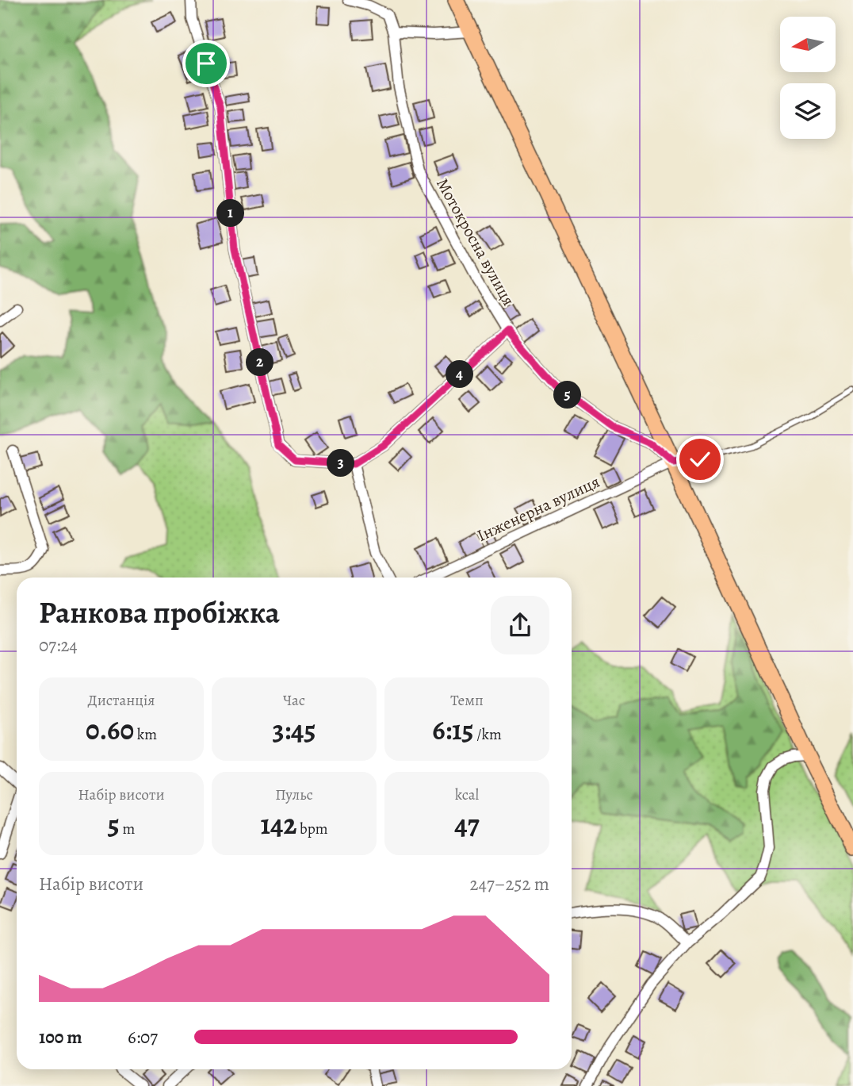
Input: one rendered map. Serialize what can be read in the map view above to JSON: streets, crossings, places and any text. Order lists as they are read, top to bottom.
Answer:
{
  "streets": {
    "street": ["Мотокросна вулиця", "Інженерна вулиця"]
  },
  "north": "left",
  "page": {
    "pins": [
      "1",
      "2",
      "4",
      "5",
      "3"
    ],
    "heading": ["Ранкова пробіжка", "07:24"],
    "stats": [
      ["Дистанція", "0.60 km"],
      ["Час", "3:45"],
      ["Темп", "6:15 /km"],
      ["Набір висоти", "5 m"],
      ["Пульс", "142 bpm"],
      ["kcal", "47"]
    ],
    "chart": ["Набір висоти", "247–252 m"],
    "list": [
      {
        "name": "100 m",
        "note": "6:07"
      }
    ]
  }
}
